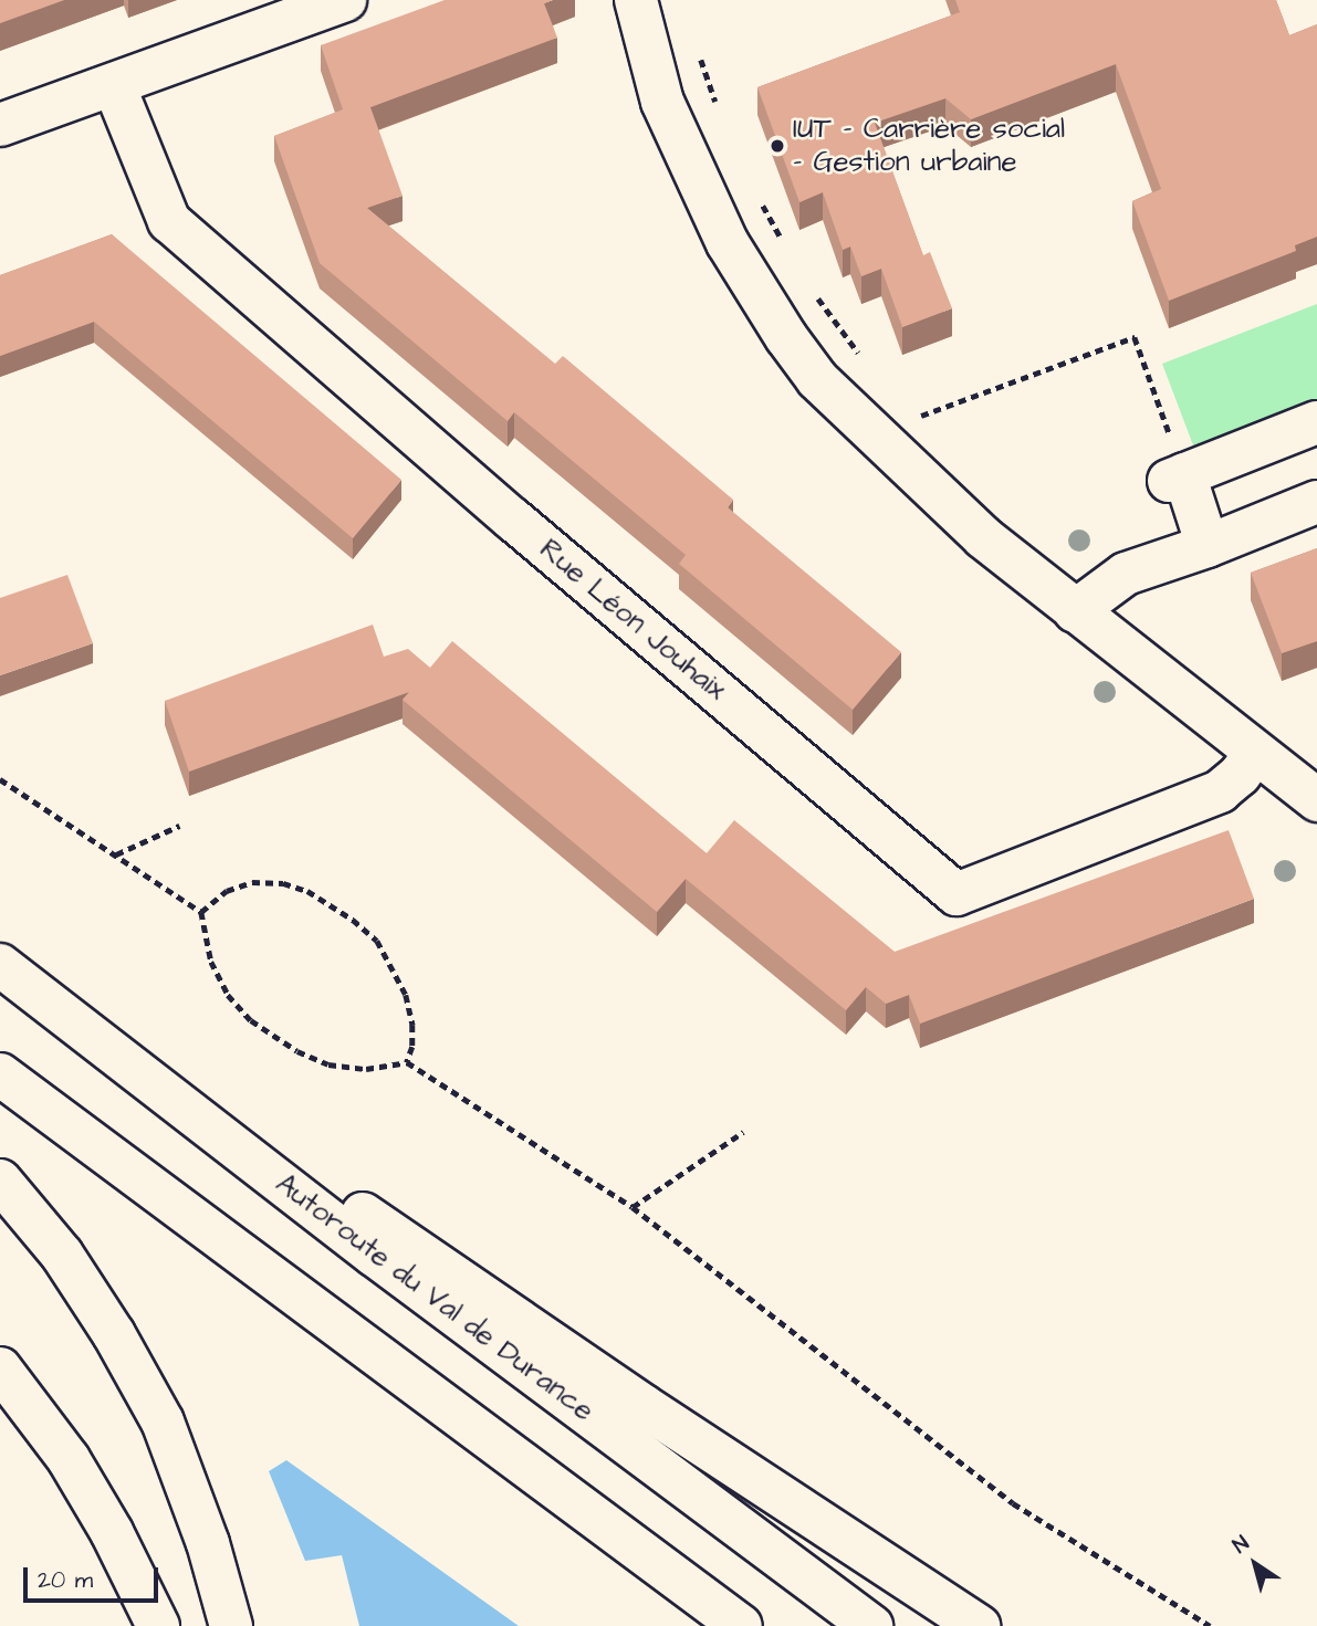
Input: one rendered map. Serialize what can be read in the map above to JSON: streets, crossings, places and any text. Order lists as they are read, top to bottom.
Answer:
{
  "streets": {
    "main road": ["Rue Léon Jouhaix", "Autoroute du Val de Durance"]
  },
  "places": ["IUT - Carrière social - Gestion urbaine"],
  "scale_bar": "20 m",
  "north": "top left"
}
